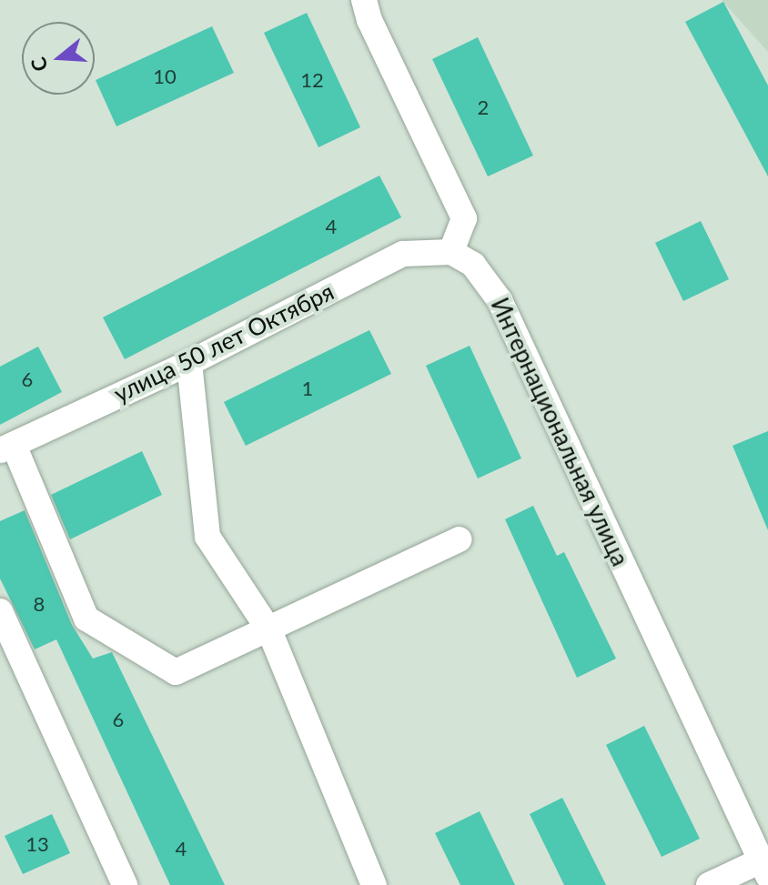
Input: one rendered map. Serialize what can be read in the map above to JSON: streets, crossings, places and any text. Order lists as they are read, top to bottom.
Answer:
{
  "streets": {
    "street": ["улица 50 лет Октября", "Интернациональная улица"]
  },
  "crossings": [
    ["улица 50 лет Октября", "Интернациональная улица"]
  ],
  "house_numbers": [
    "10",
    "12",
    "2",
    "4",
    "6",
    "1",
    "8",
    "6",
    "13",
    "4"
  ],
  "north": "left"
}
